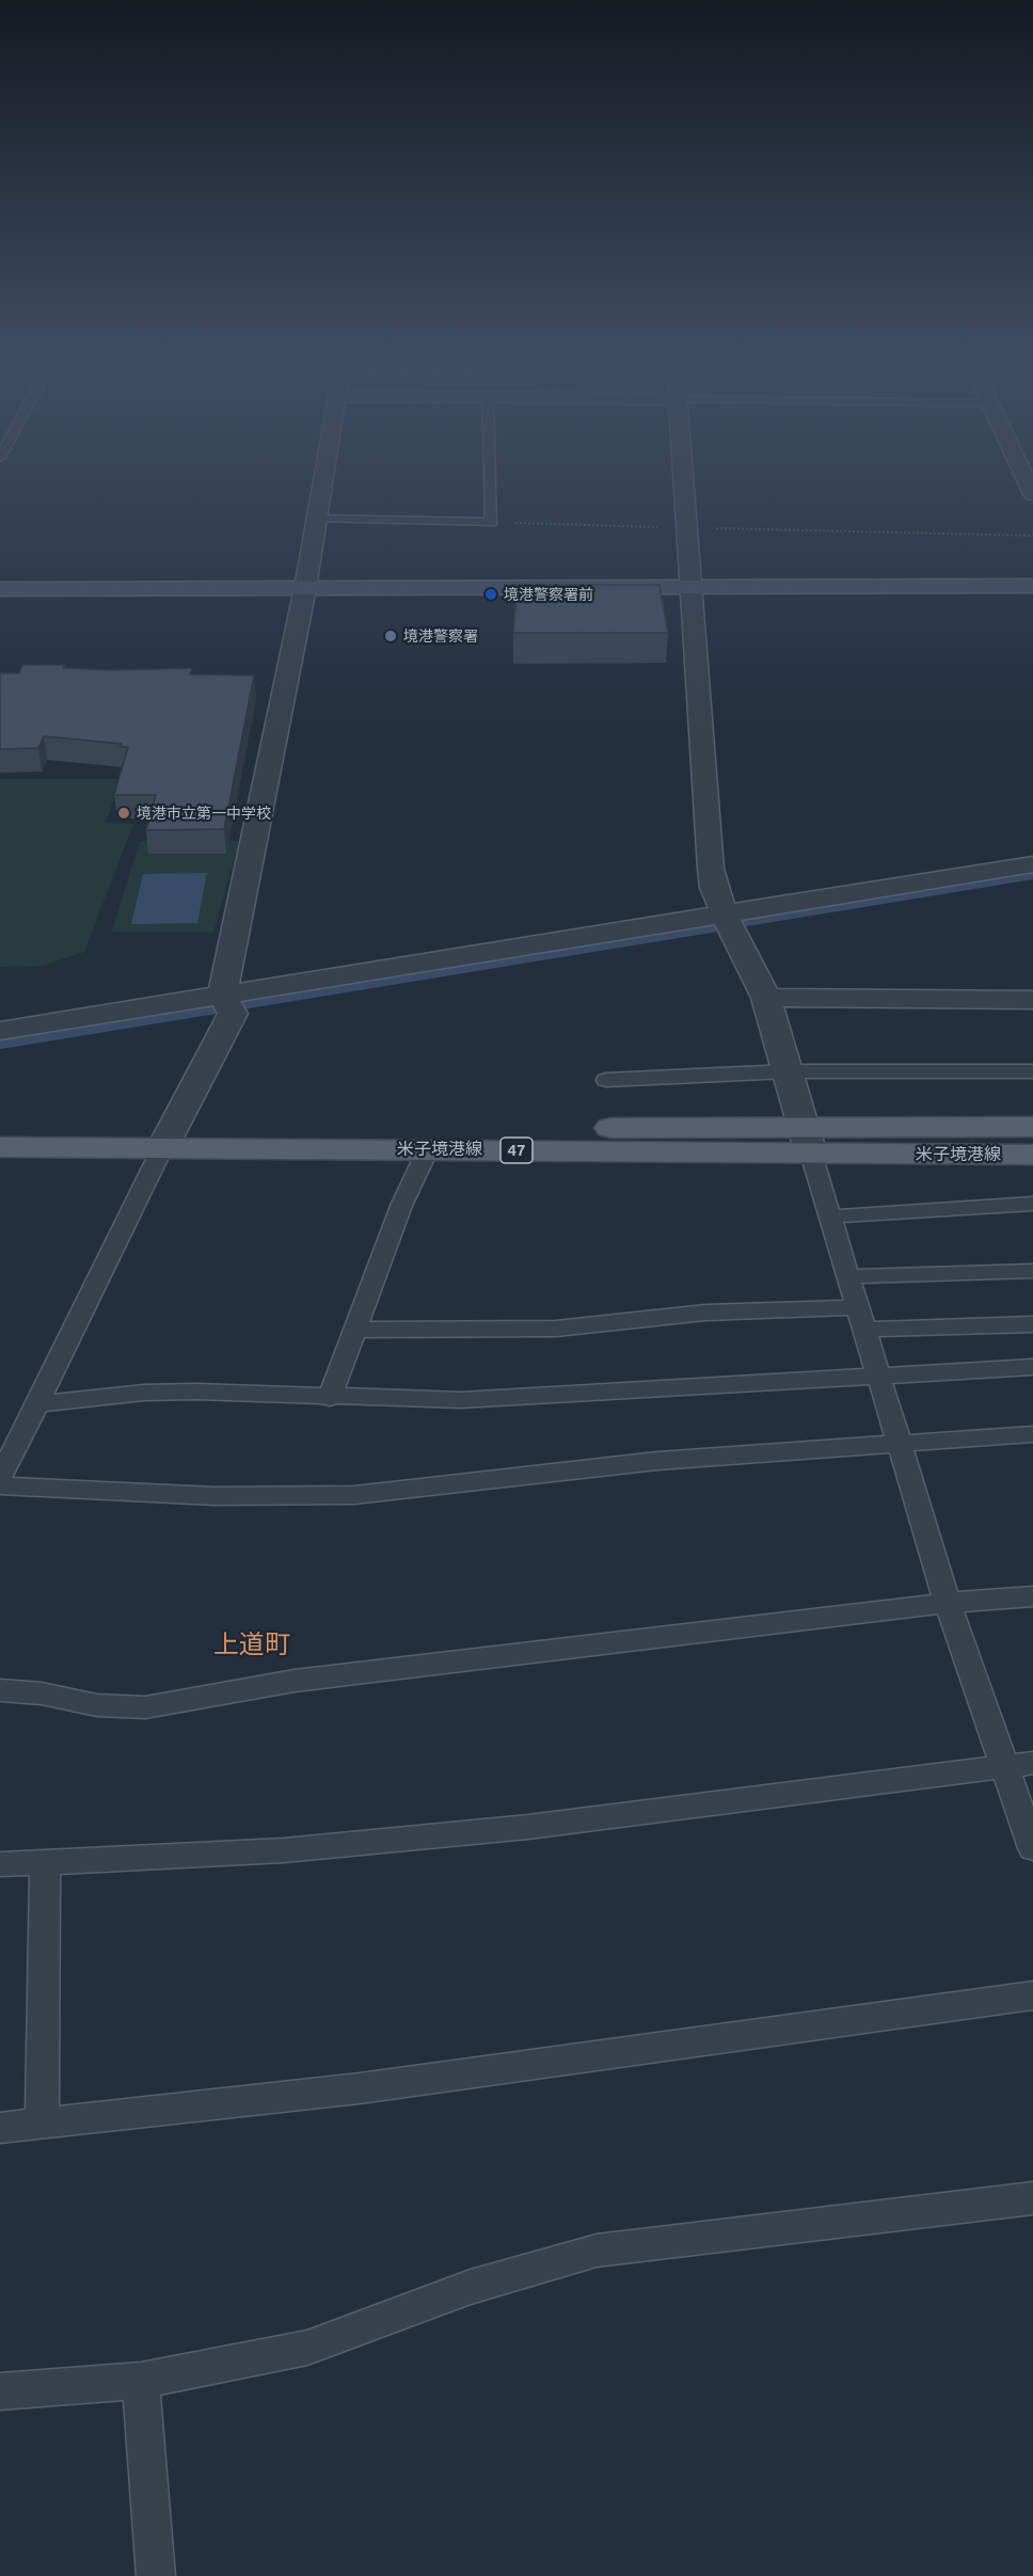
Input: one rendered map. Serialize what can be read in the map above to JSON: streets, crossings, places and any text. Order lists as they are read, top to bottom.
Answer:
{
  "streets": {
    "main road": ["米子境港線", "47"]
  },
  "districts": ["上道町"],
  "places": ["境港警察署前", "境港警察署", "境港市立第一中学校"]
}
